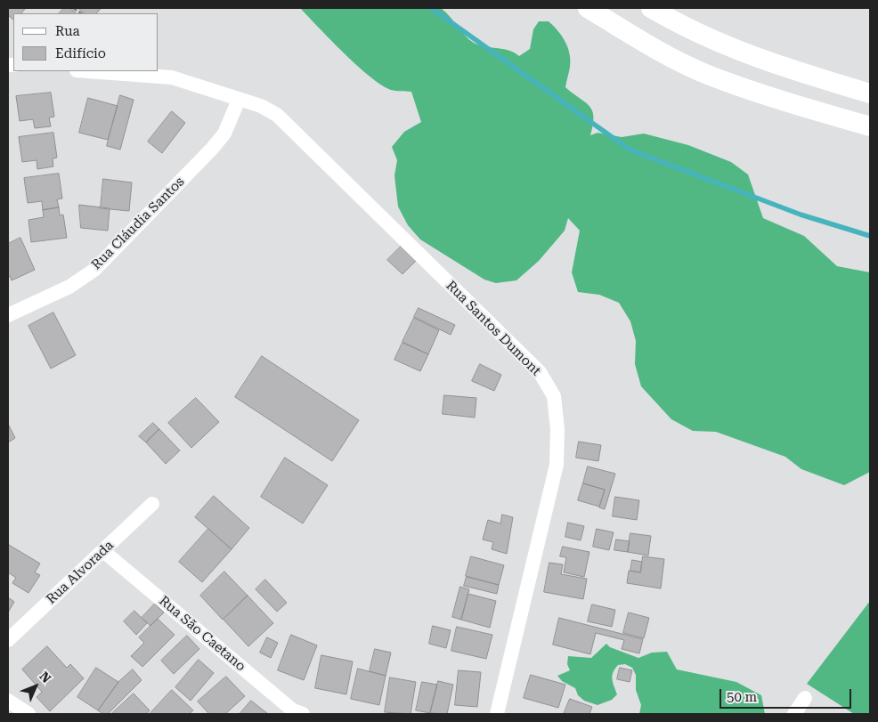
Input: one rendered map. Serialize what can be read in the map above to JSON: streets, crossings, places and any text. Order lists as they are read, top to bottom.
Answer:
{
  "streets": {
    "street": [
      "Rua Cláudia Santos",
      "Rua Santos Dumont",
      "Rua Alvorada",
      "Rua São Caetano"
    ]
  },
  "crossings": [
    ["Rua Cláudia Santos", "Rua Santos Dumont"],
    ["Rua Alvorada", "Rua São Caetano"]
  ],
  "legend": ["Rua", "Edifício"],
  "scale_bar": "50 m",
  "north": "top right"
}
